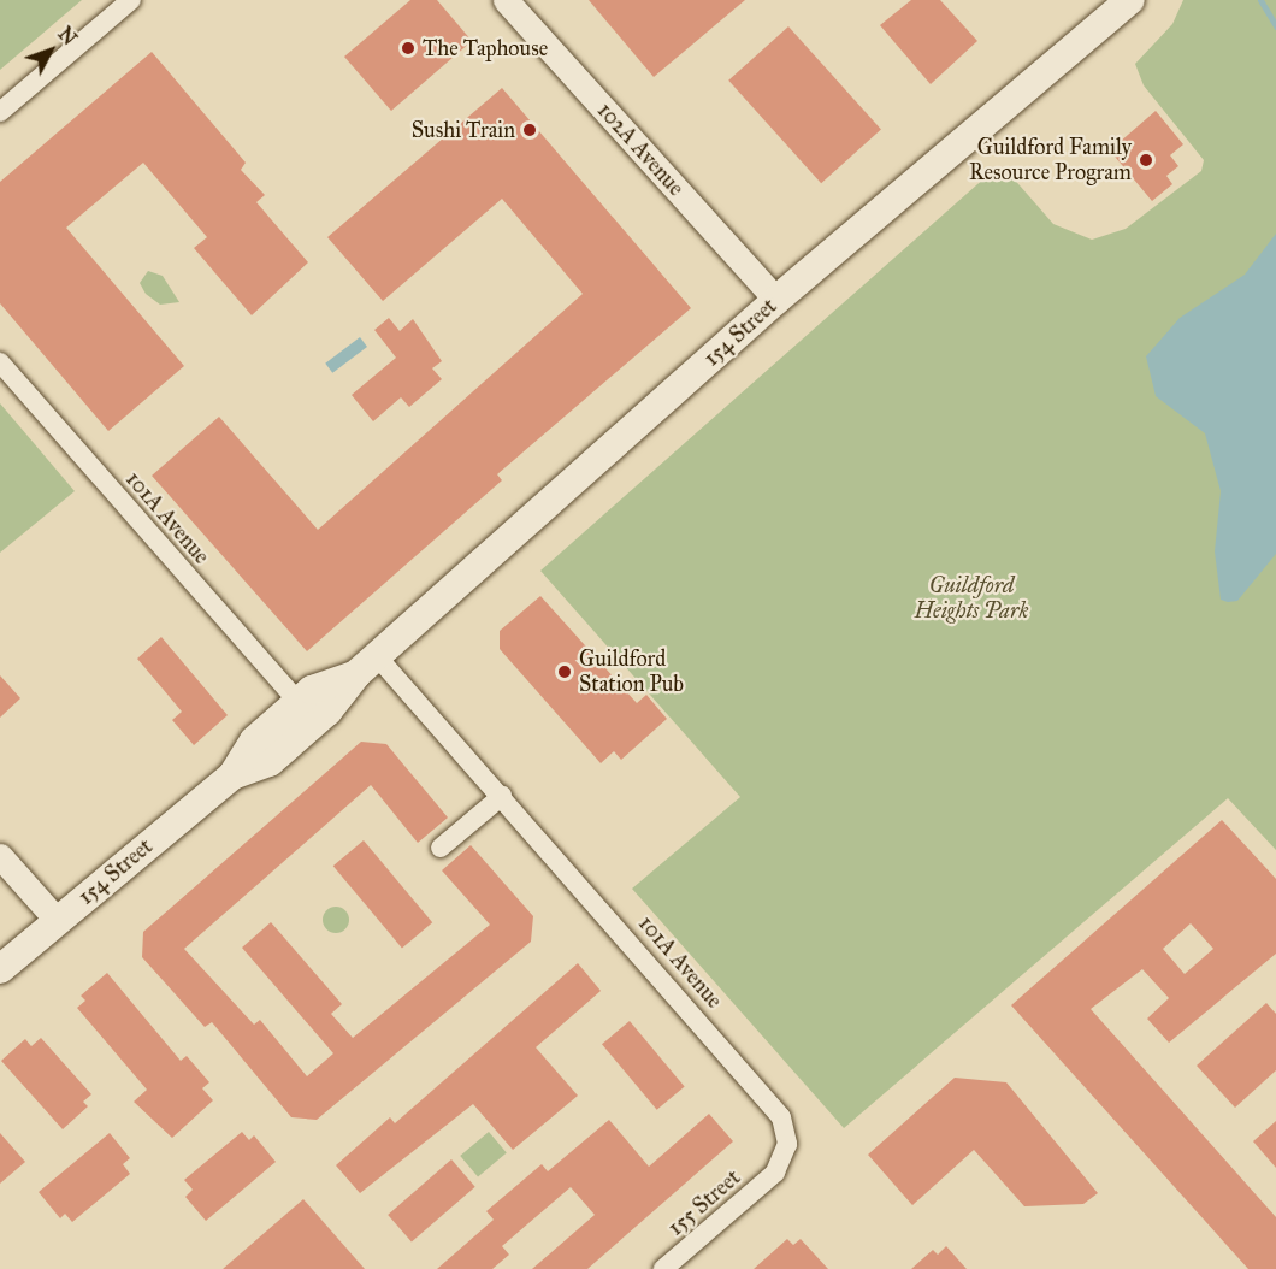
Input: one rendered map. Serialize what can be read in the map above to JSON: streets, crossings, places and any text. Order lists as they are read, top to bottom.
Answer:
{
  "streets": {
    "main road": ["154 Street"],
    "street": ["102A Avenue", "101A Avenue", "155 Street"]
  },
  "crossings": [
    ["102A Avenue", "154 Street"],
    ["154 Street", "101A Avenue"],
    ["101A Avenue", "155 Street"]
  ],
  "parks": ["Guildford Heights Park"],
  "places": [
    "The Taphouse",
    "Sushi Train",
    "Guildford Family Resource Program",
    "Guildford Station Pub"
  ],
  "north": "top right"
}
